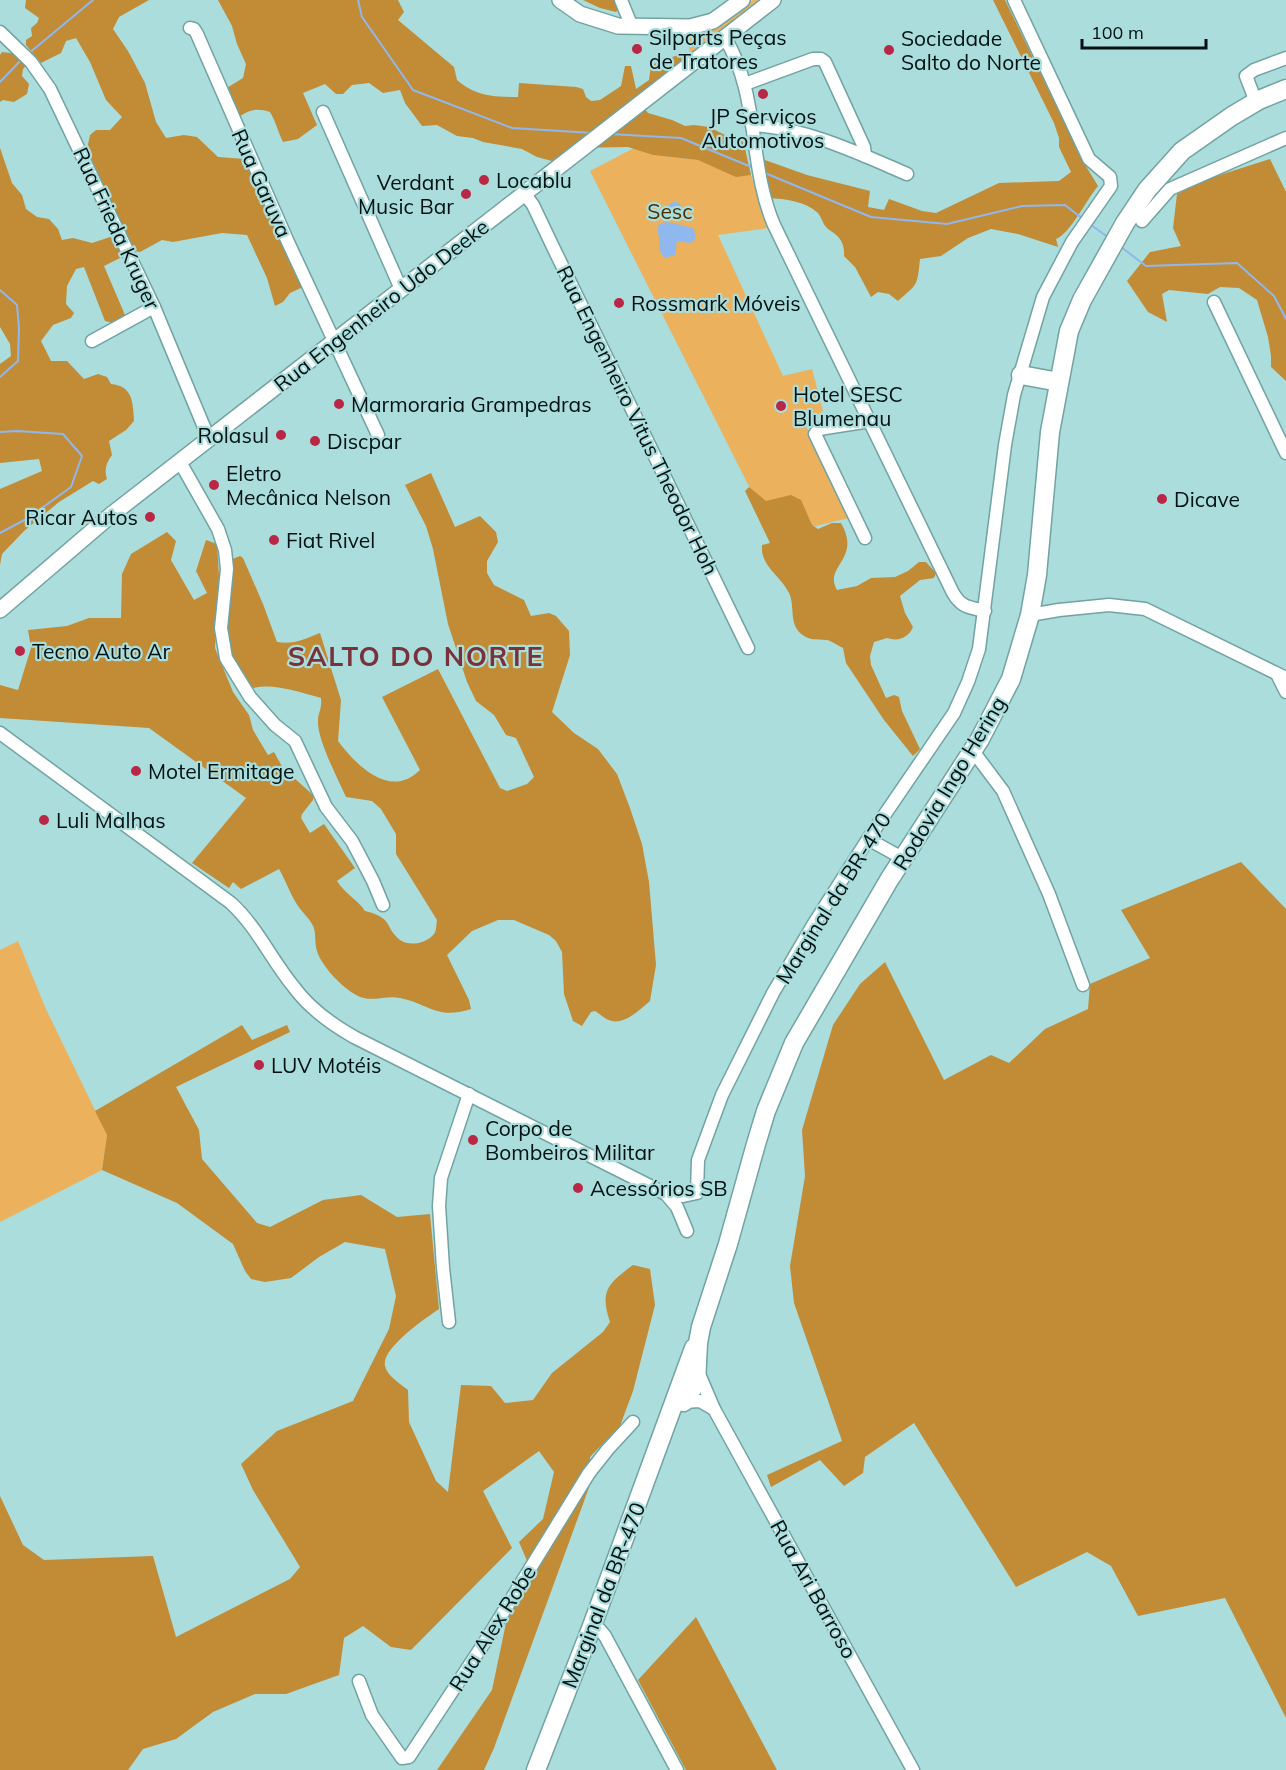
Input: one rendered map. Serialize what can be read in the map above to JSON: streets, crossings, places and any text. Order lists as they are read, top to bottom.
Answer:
{
  "streets": {
    "highway": ["Rodovia Ingo Hering", "Marginal da BR-470"],
    "main road": ["Rua Engenheiro Udo Deeke"],
    "street": [
      "Rua Garuva",
      "Rua Frieda Kruger",
      "Rua Engenheiro Vitus Theodor Hoh",
      "Rua Ari Barroso",
      "Rua Alex Robe"
    ]
  },
  "crossings": [
    ["Rua Garuva", "Rua Engenheiro Udo Deeke"],
    ["Rua Frieda Kruger", "Rua Engenheiro Udo Deeke"],
    ["Rua Engenheiro Udo Deeke", "Rua Engenheiro Vitus Theodor Hoh"],
    ["Rodovia Ingo Hering", "Marginal da BR-470"]
  ],
  "districts": ["SALTO DO NORTE"],
  "parks": ["Sesc"],
  "places": [
    "Silparts Peças de Tratores",
    "Sociedade Salto do Norte",
    "JP Serviços Automotivos",
    "Locablu",
    "Verdant Music Bar",
    "Rossmark Móveis",
    "Marmoraria Grampedras",
    "Hotel SESC Blumenau",
    "Rolasul",
    "Discpar",
    "Eletro Mecânica Nelson",
    "Dicave",
    "Ricar Autos",
    "Fiat Rivel",
    "Tecno Auto Ar",
    "Motel Ermitage",
    "Luli Malhas",
    "LUV Motéis",
    "Corpo de Bombeiros Militar",
    "Acessórios SB"
  ],
  "scale_bar": "100 m"
}
